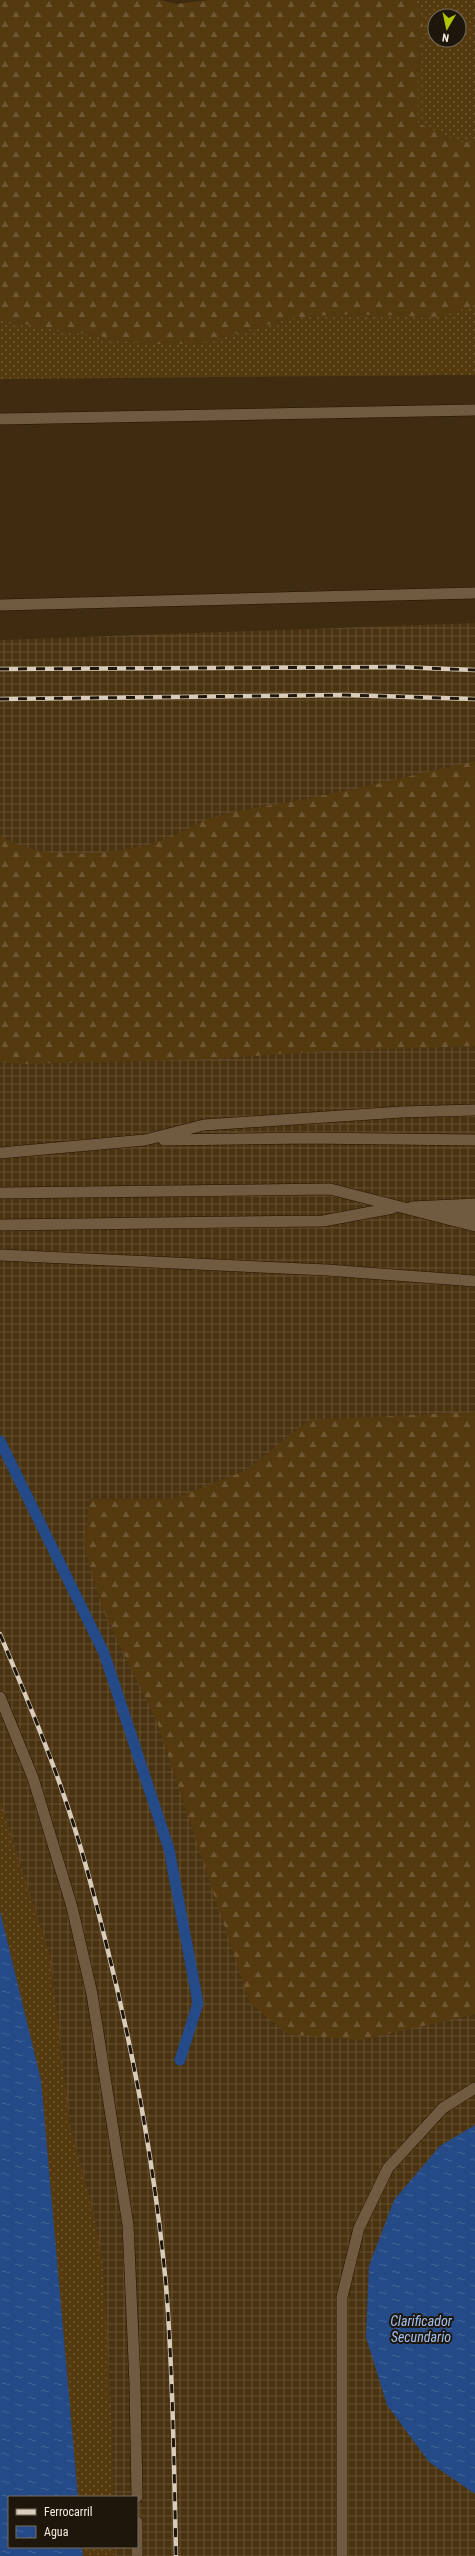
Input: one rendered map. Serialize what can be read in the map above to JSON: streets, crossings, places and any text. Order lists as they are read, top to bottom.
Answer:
{
  "water": ["Clarificador Secundario"],
  "legend": ["Ferrocarril", "Agua"],
  "north": "bottom"
}
